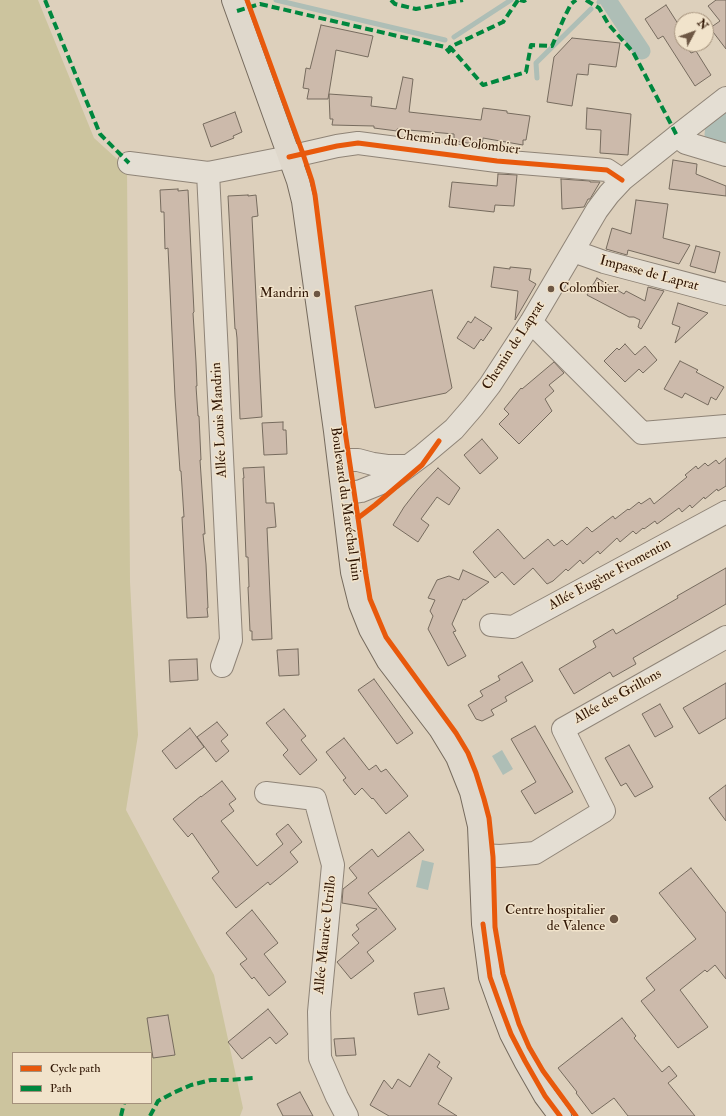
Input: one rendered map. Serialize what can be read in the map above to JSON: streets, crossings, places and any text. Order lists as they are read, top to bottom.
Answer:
{
  "streets": {
    "main road": ["Boulevard du Maréchal Juin"],
    "street": [
      "Chemin du Colombier",
      "Impasse de Laprat",
      "Chemin de Laprat",
      "Allée Louis Mandrin",
      "Allée Eugène Fromentin",
      "Allée des Grillons",
      "Allée Maurice Utrillo"
    ]
  },
  "crossings": [
    ["Chemin du Colombier", "Chemin de Laprat"],
    ["Chemin du Colombier", "Allée Louis Mandrin"],
    ["Chemin du Colombier", "Boulevard du Maréchal Juin"],
    ["Impasse de Laprat", "Chemin de Laprat"],
    ["Chemin de Laprat", "Boulevard du Maréchal Juin"],
    ["Boulevard du Maréchal Juin", "Allée des Grillons"]
  ],
  "places": ["Colombier", "Mandrin", "Centre hospitalier de Valence"],
  "legend": ["Cycle path", "Path"],
  "north": "top right"
}
